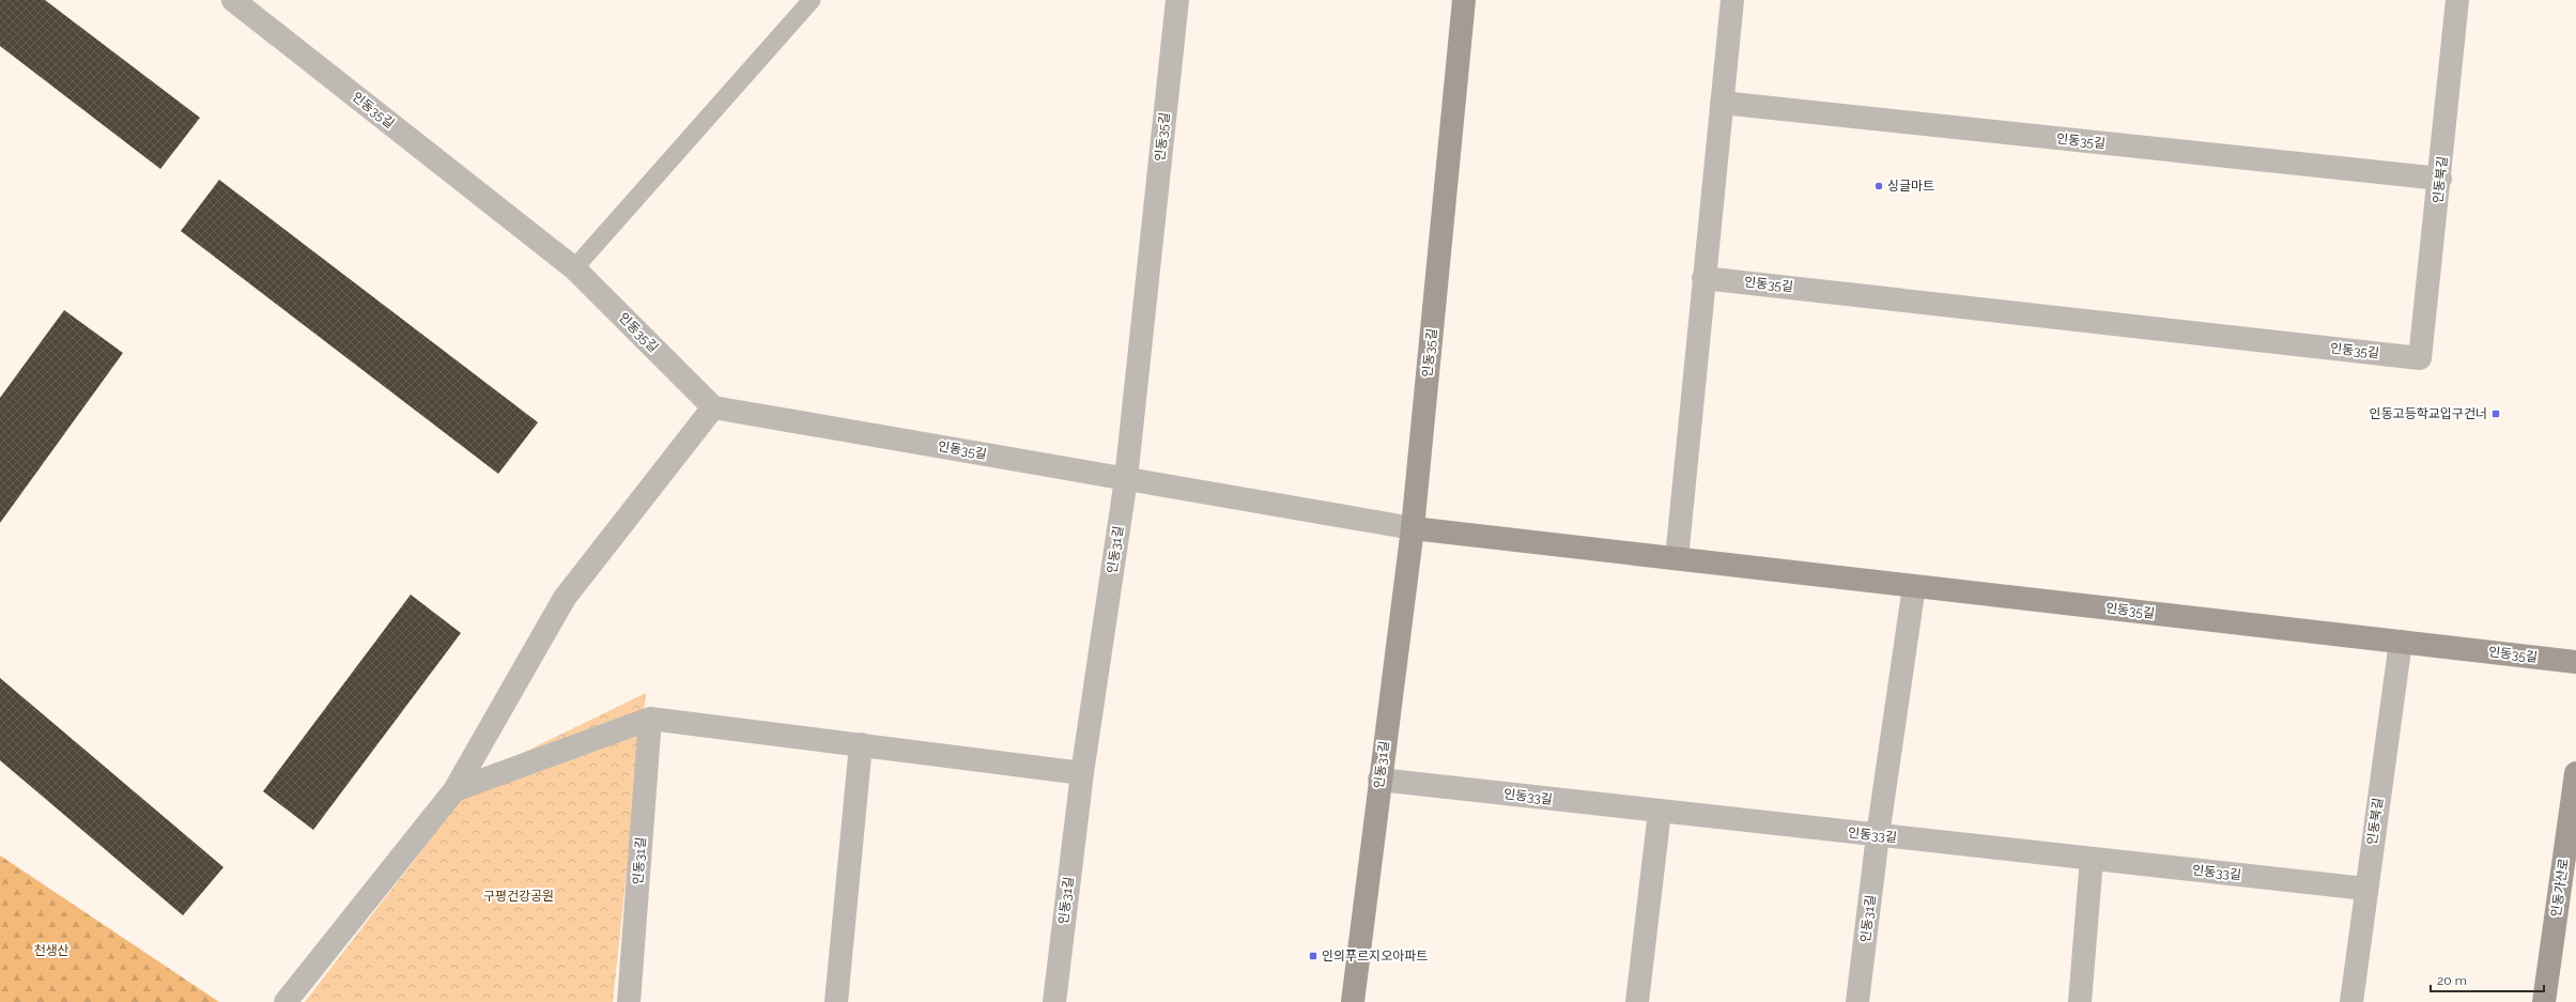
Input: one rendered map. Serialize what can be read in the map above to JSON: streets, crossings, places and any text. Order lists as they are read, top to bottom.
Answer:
{
  "streets": {
    "street": [
      "인동35길",
      "인동북길",
      "인동31길",
      "인동33길",
      "인동가산로"
    ]
  },
  "crossings": [
    ["인동35길", "인동북길"],
    ["인동35길", "인동31길"],
    ["인동북길", "인동33길"],
    ["인동31길", "인동33길"]
  ],
  "parks": ["구평건강공원", "천생산"],
  "places": {
    "other": ["싱글마트"],
    "transit": ["인동고등학교입구건너", "인의푸르지오아파트"]
  },
  "scale_bar": "20 m"
}
